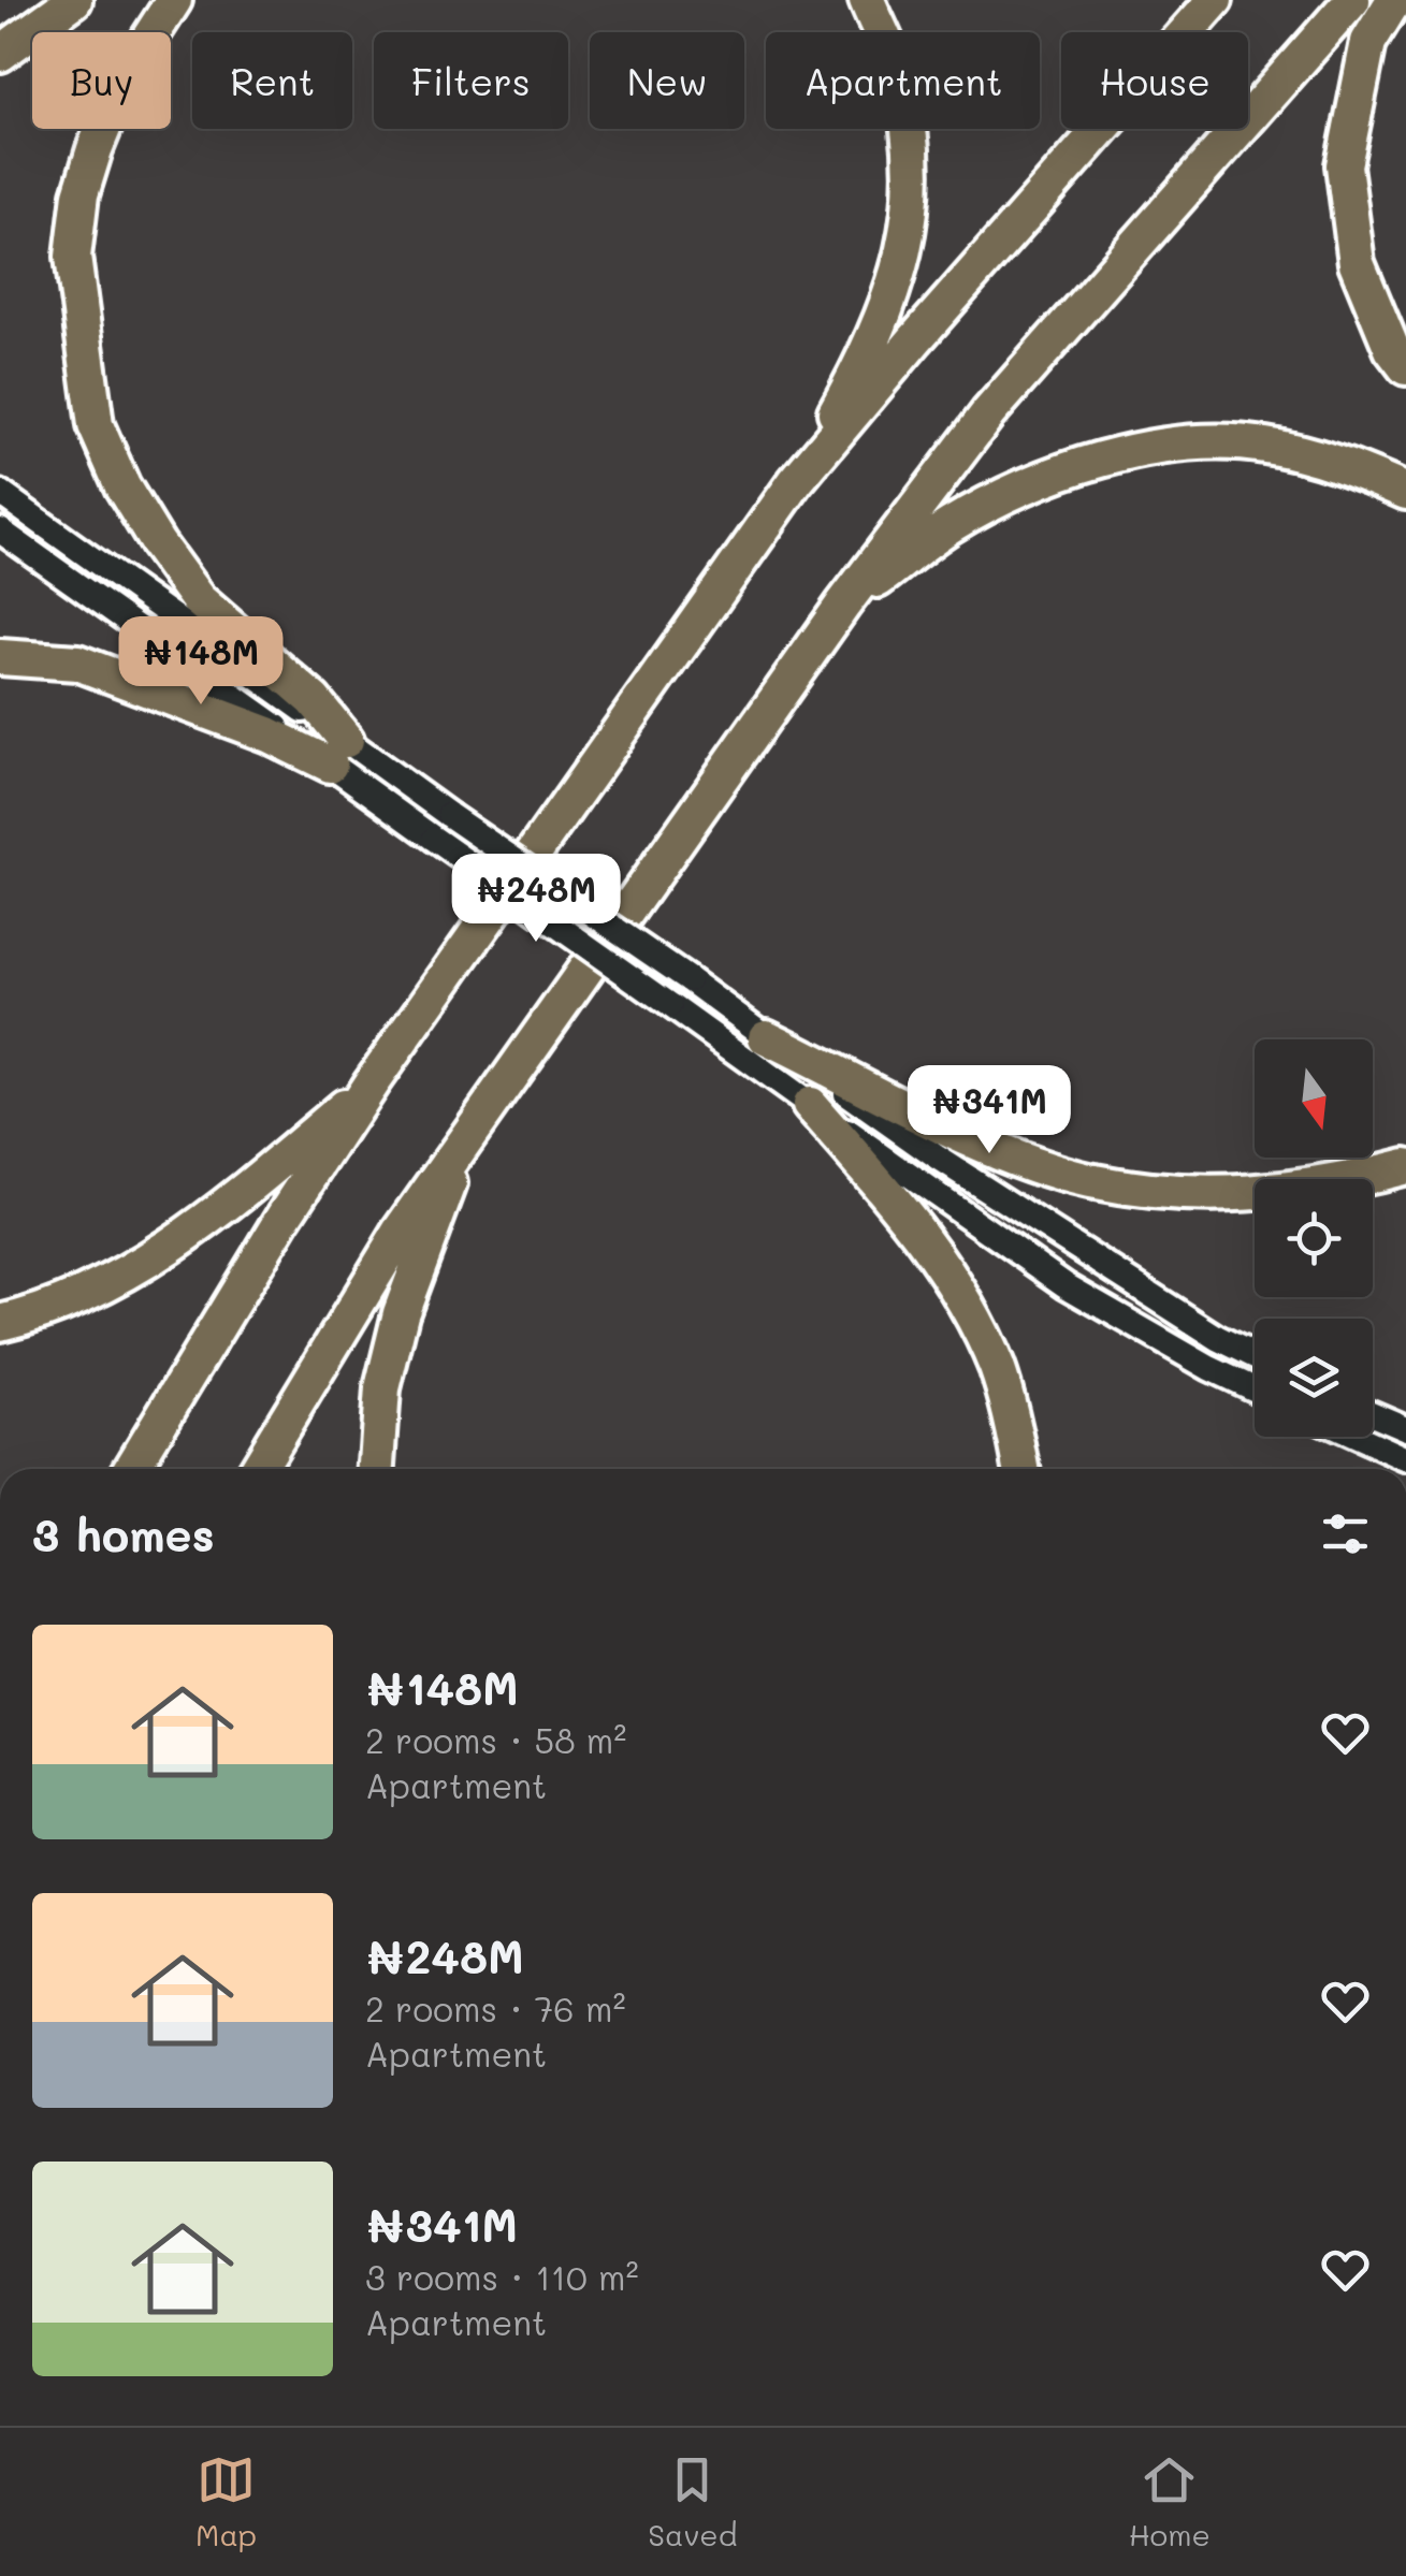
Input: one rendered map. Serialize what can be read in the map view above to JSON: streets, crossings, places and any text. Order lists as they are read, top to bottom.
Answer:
{
  "north": "bottom",
  "page": {
    "chip": [
      "Buy",
      "Rent",
      "Filters",
      "New",
      "Apartment",
      "House"
    ],
    "price": ["₦148M", "₦248M", "₦341M"],
    "heading": "3 homes",
    "list": [
      {
        "name": "₦148M",
        "note": "2 rooms · 58 m² · Apartment"
      },
      {
        "name": "₦248M",
        "note": "2 rooms · 76 m² · Apartment"
      },
      {
        "name": "₦341M",
        "note": "3 rooms · 110 m² · Apartment"
      }
    ],
    "tabs": ["Map", "Saved", "Home"]
  }
}
